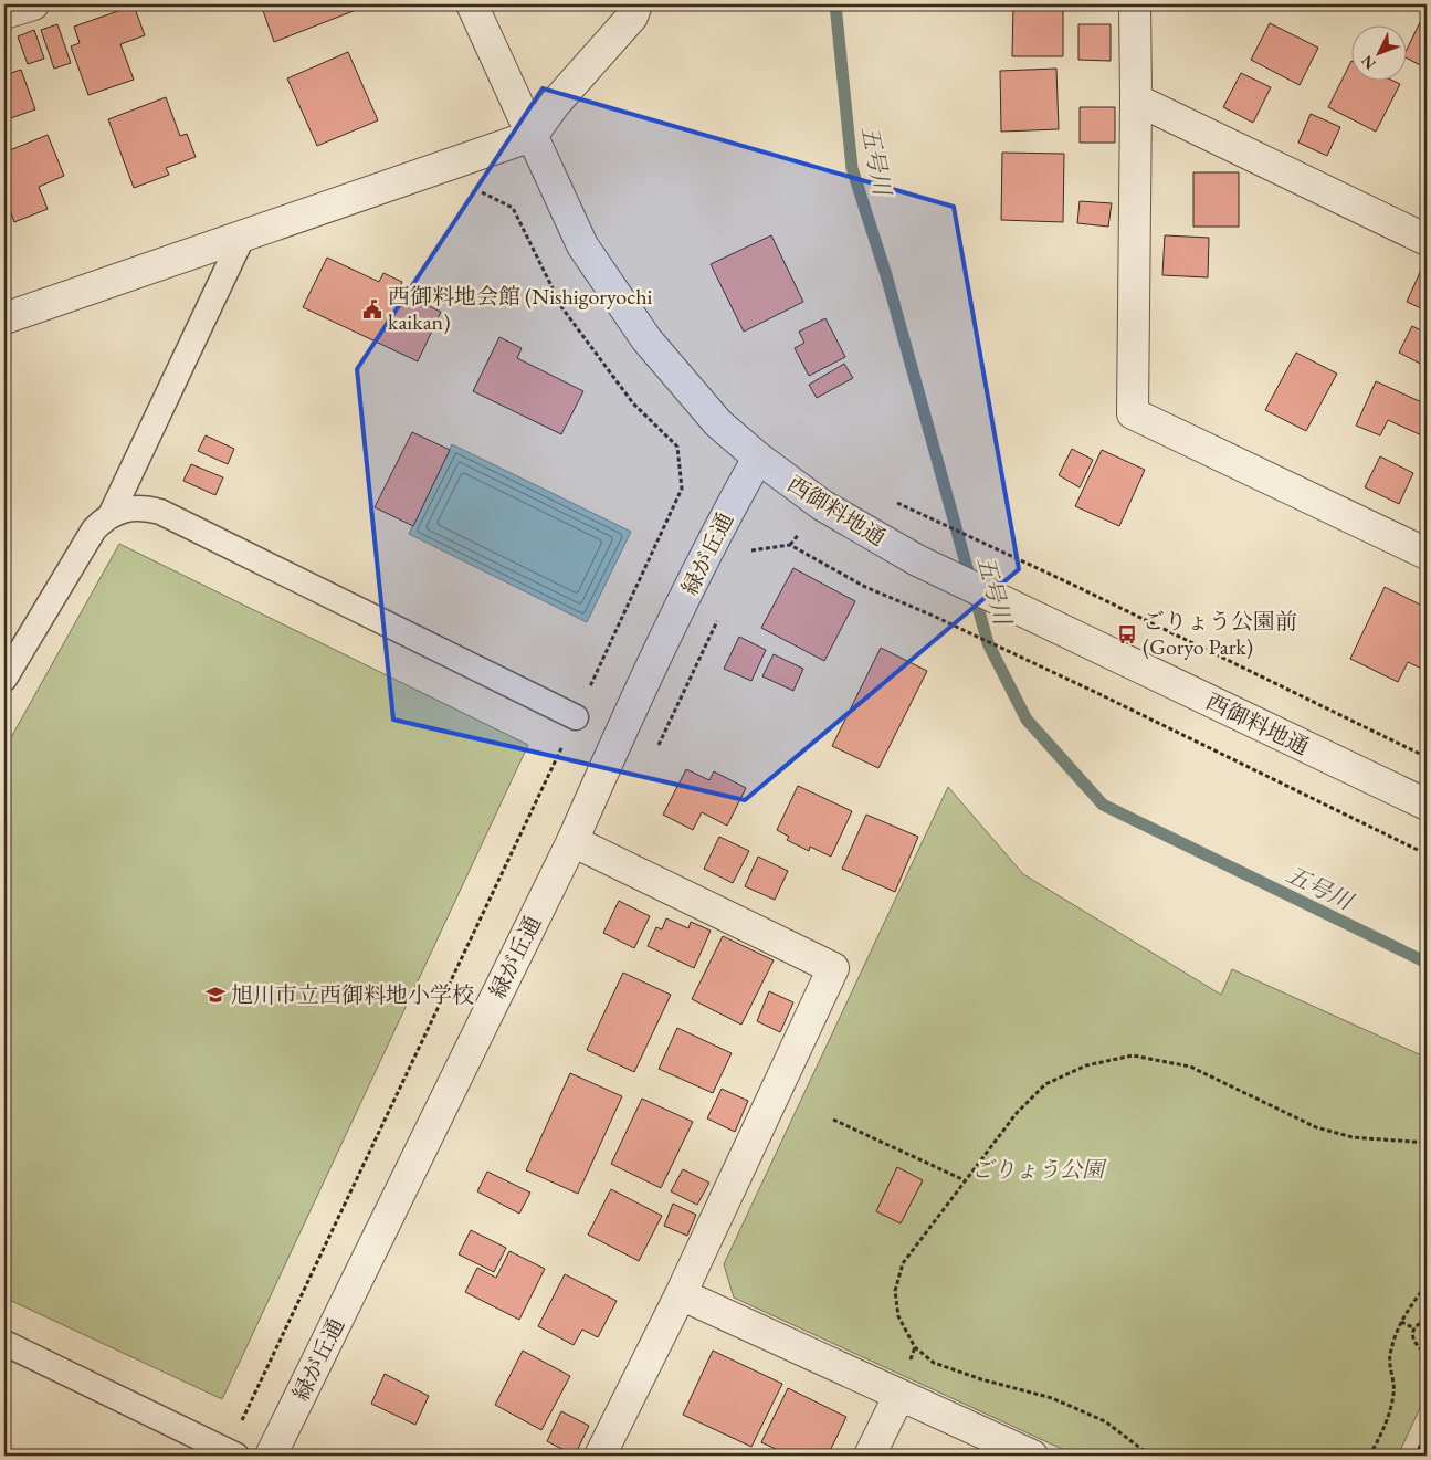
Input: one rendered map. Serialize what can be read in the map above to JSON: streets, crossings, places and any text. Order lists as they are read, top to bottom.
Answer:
{
  "streets": {
    "street": ["西御料地通", "緑が丘通"]
  },
  "crossings": [
    ["西御料地通", "緑が丘通"]
  ],
  "water": ["五号川"],
  "parks": ["ごりょう公園"],
  "places": {
    "public building": ["西御料地会館 (Nishigoryochi kaikan)"],
    "bus stop": ["ごりょう公園前 (Goryo Park)"],
    "school or university": ["旭川市立西御料地小学校"]
  },
  "north": "bottom left"
}
